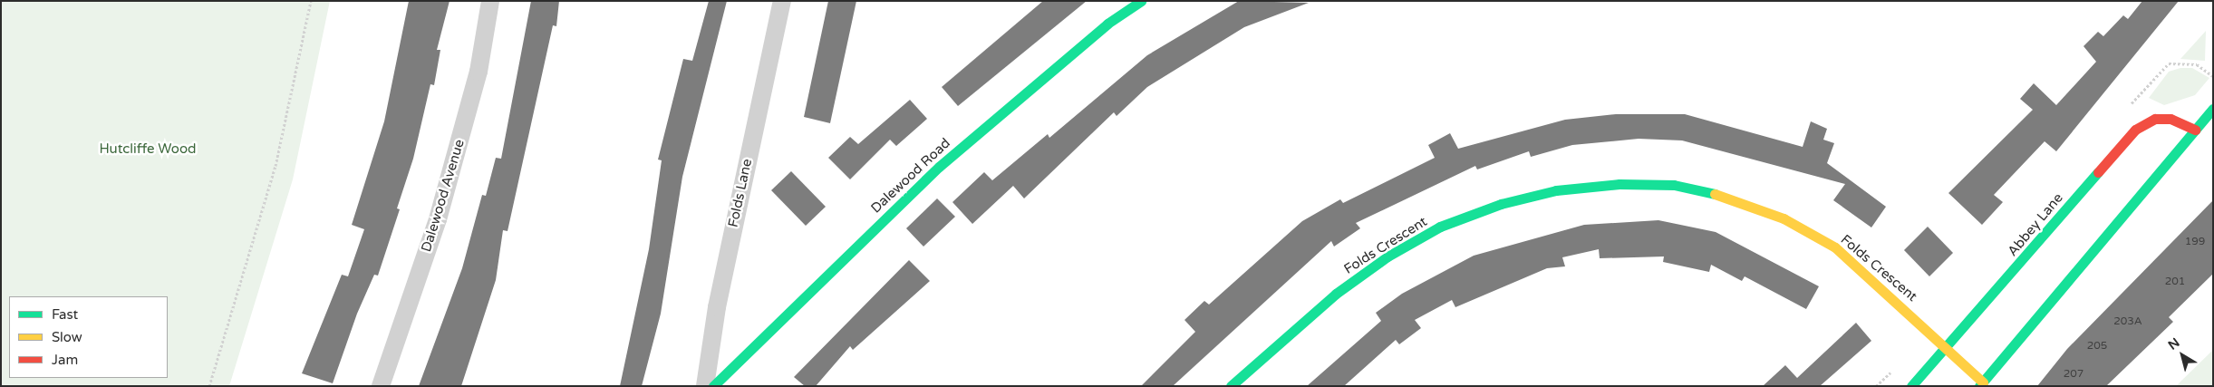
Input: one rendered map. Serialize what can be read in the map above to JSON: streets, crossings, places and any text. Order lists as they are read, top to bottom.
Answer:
{
  "streets": {
    "street": [
      "Dalewood Road",
      "Folds Lane",
      "Dalewood Avenue",
      "Abbey Lane",
      "Folds Crescent"
    ]
  },
  "crossings": [
    ["Abbey Lane", "Folds Crescent"]
  ],
  "parks": ["Hutcliffe Wood"],
  "house_numbers": [
    "199",
    "201",
    "203A",
    "205",
    "207"
  ],
  "legend": ["Fast", "Slow", "Jam"],
  "north": "top left"
}
